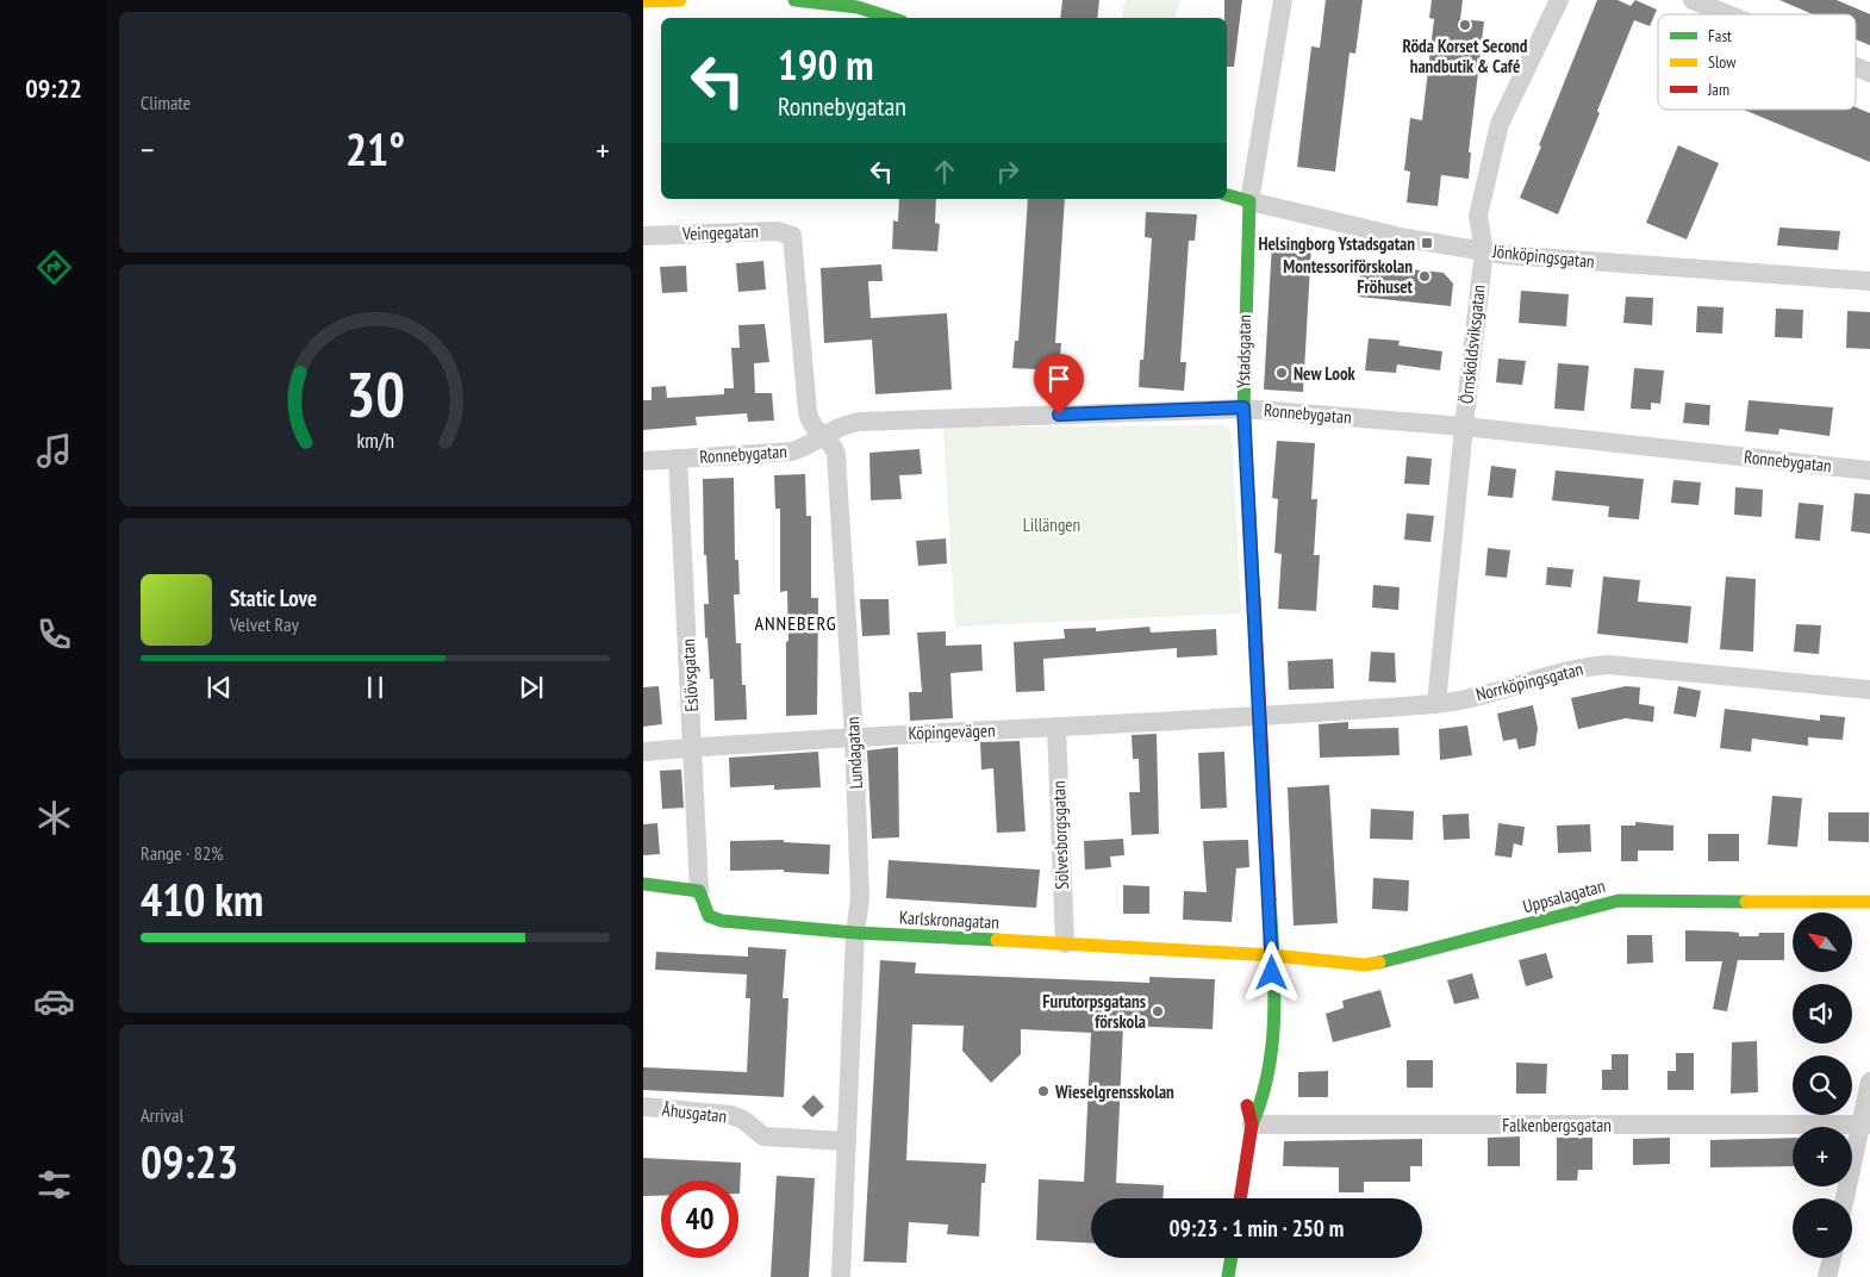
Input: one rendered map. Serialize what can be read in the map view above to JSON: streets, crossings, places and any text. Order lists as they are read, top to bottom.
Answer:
{
  "streets": {
    "street": [
      "Veingegatan",
      "Jönköpingsgatan",
      "Örnsköldsviksgatan",
      "Ystadsgatan",
      "Ronnebygatan",
      "Eslövsgatan",
      "Norrköpingsgatan",
      "Köpingevägen",
      "Lundagatan",
      "Sölvesborgsgatan",
      "Uppsalagatan",
      "Karlskronagatan",
      "Åhusgatan",
      "Falkenbergsgatan"
    ]
  },
  "crossings": [
    ["Veingegatan", "Lundagatan"],
    ["Jönköpingsgatan", "Örnsköldsviksgatan"],
    ["Jönköpingsgatan", "Ystadsgatan"],
    ["Örnsköldsviksgatan", "Ronnebygatan"],
    ["Örnsköldsviksgatan", "Norrköpingsgatan"],
    ["Ystadsgatan", "Ronnebygatan"],
    ["Ystadsgatan", "Norrköpingsgatan"],
    ["Ystadsgatan", "Köpingevägen"],
    ["Ystadsgatan", "Uppsalagatan"],
    ["Ystadsgatan", "Karlskronagatan"],
    ["Ronnebygatan", "Eslövsgatan"],
    ["Ronnebygatan", "Lundagatan"],
    ["Eslövsgatan", "Köpingevägen"],
    ["Eslövsgatan", "Karlskronagatan"],
    ["Norrköpingsgatan", "Köpingevägen"],
    ["Köpingevägen", "Lundagatan"],
    ["Köpingevägen", "Sölvesborgsgatan"],
    ["Lundagatan", "Karlskronagatan"],
    ["Lundagatan", "Åhusgatan"],
    ["Sölvesborgsgatan", "Karlskronagatan"],
    ["Uppsalagatan", "Karlskronagatan"]
  ],
  "districts": ["ANNEBERG"],
  "parks": ["Lillängen"],
  "places": {
    "other": [
      "Röda Korset Second handbutik & Café",
      "Montessoriförskolan Fröhuset",
      "New Look",
      "Furutorpsgatans förskola",
      "Wieselgrensskolan"
    ],
    "transit": ["Helsingborg Ystadsgatan"]
  },
  "legend": ["Fast", "Slow", "Jam"],
  "north": "top left",
  "page": {
    "tabs": "09:22",
    "tile": [
      "Climate",
      ["Range · 82%", "410 km"],
      ["Arrival", "09:23"]
    ],
    "turn": ["190 m", "Ronnebygatan"],
    "heat": ["−", "21°", "+"],
    "song": ["Static Love", "Velvet Ray"],
    "map_buttons": ["+", "−"],
    "limit": "40",
    "trip": "09:23 · 1 min · 250 m",
    "gauge": ["30", "km/h"]
  }
}
